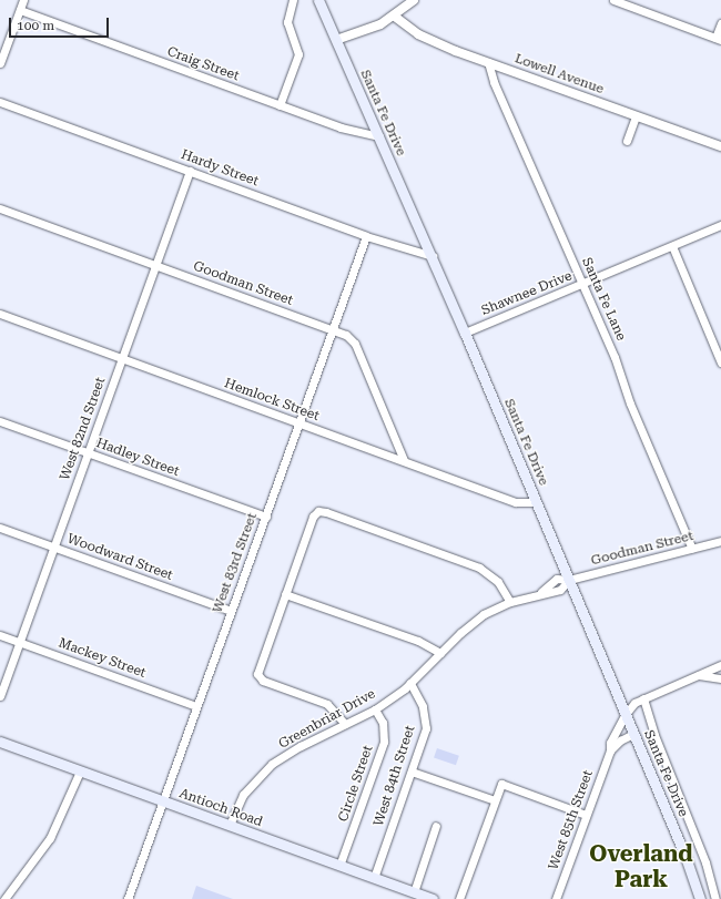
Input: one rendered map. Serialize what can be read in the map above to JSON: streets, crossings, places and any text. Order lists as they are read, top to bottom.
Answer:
{
  "streets": {
    "main road": ["Santa Fe Drive", "Antioch Road"],
    "street": [
      "Craig Street",
      "Lowell Avenue",
      "Hardy Street",
      "Goodman Street",
      "Shawnee Drive",
      "Santa Fe Lane",
      "Hemlock Street",
      "West 82nd Street",
      "Hadley Street",
      "Woodward Street",
      "West 83rd Street",
      "Mackey Street",
      "Greenbriar Drive",
      "West 84th Street",
      "Circle Street",
      "West 85th Street"
    ]
  },
  "crossings": [
    ["Craig Street", "Santa Fe Drive"],
    ["Lowell Avenue", "Santa Fe Lane"],
    ["Santa Fe Drive", "Hardy Street"],
    ["Santa Fe Drive", "Goodman Street"],
    ["Santa Fe Drive", "Shawnee Drive"],
    ["Santa Fe Drive", "Hemlock Street"],
    ["Santa Fe Drive", "Greenbriar Drive"],
    ["Santa Fe Drive", "West 85th Street"],
    ["Hardy Street", "West 82nd Street"],
    ["Hardy Street", "West 83rd Street"],
    ["Goodman Street", "Santa Fe Lane"],
    ["Goodman Street", "Hemlock Street"],
    ["Goodman Street", "West 82nd Street"],
    ["Goodman Street", "West 83rd Street"],
    ["Goodman Street", "Greenbriar Drive"],
    ["Shawnee Drive", "Santa Fe Lane"],
    ["Hemlock Street", "West 82nd Street"],
    ["Hemlock Street", "West 83rd Street"],
    ["West 82nd Street", "Hadley Street"],
    ["West 82nd Street", "Woodward Street"],
    ["West 82nd Street", "Mackey Street"],
    ["Hadley Street", "West 83rd Street"],
    ["Woodward Street", "West 83rd Street"],
    ["West 83rd Street", "Mackey Street"],
    ["West 83rd Street", "Antioch Road"],
    ["Greenbriar Drive", "West 84th Street"],
    ["Greenbriar Drive", "Circle Street"],
    ["Greenbriar Drive", "Antioch Road"],
    ["West 84th Street", "Antioch Road"],
    ["Circle Street", "Antioch Road"]
  ],
  "districts": ["Overland Park"],
  "scale_bar": "100 m"
}
